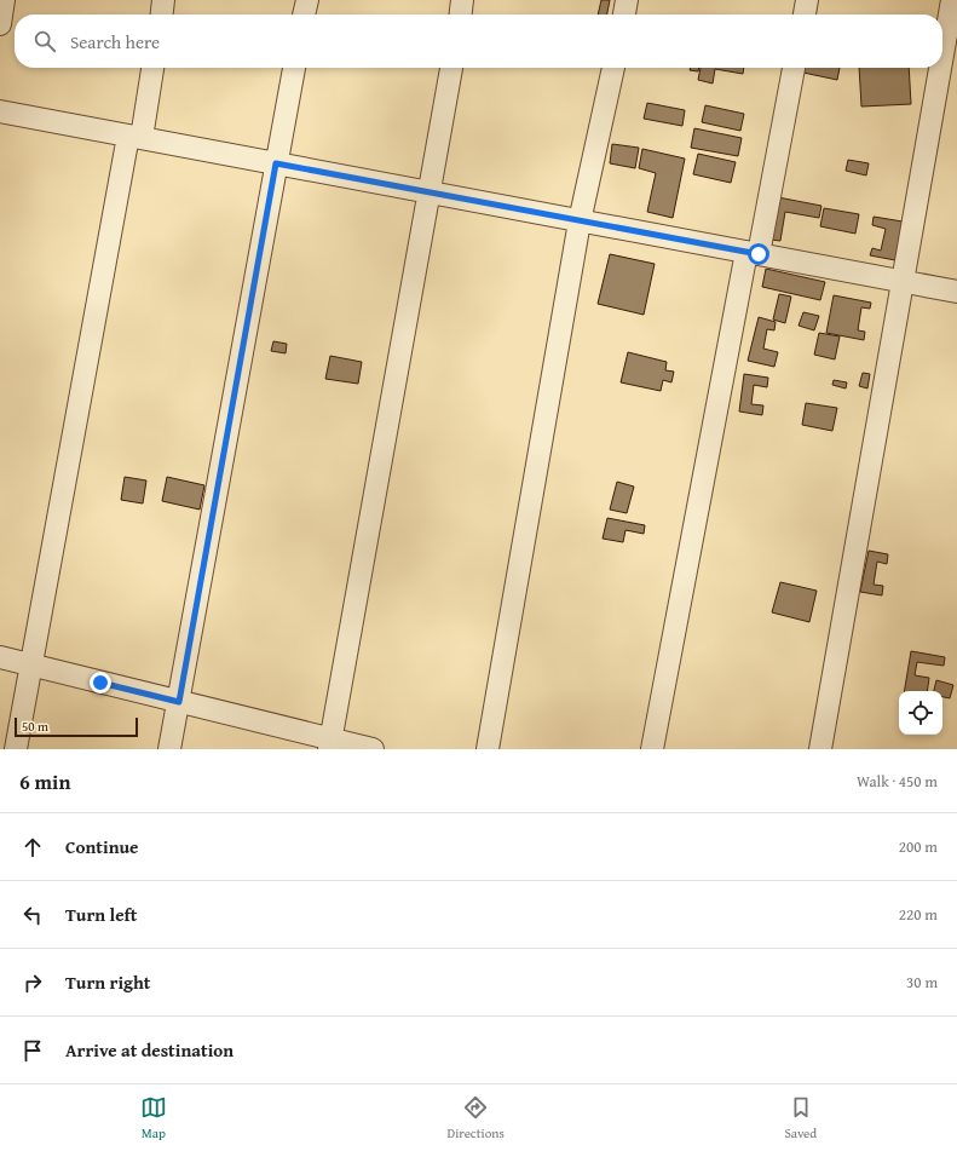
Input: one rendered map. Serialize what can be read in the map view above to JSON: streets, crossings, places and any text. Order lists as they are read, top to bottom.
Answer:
{
  "scale_bar": "50 m",
  "page": {
    "search": "Search here",
    "scale": "50 m",
    "heading": ["6 min", "Walk · 450 m"],
    "list": [
      ["Continue", "200 m"],
      ["Turn left", "220 m"],
      ["Turn right", "30 m"],
      "Arrive at destination"
    ],
    "nav": ["Map", "Directions", "Saved"]
  }
}
